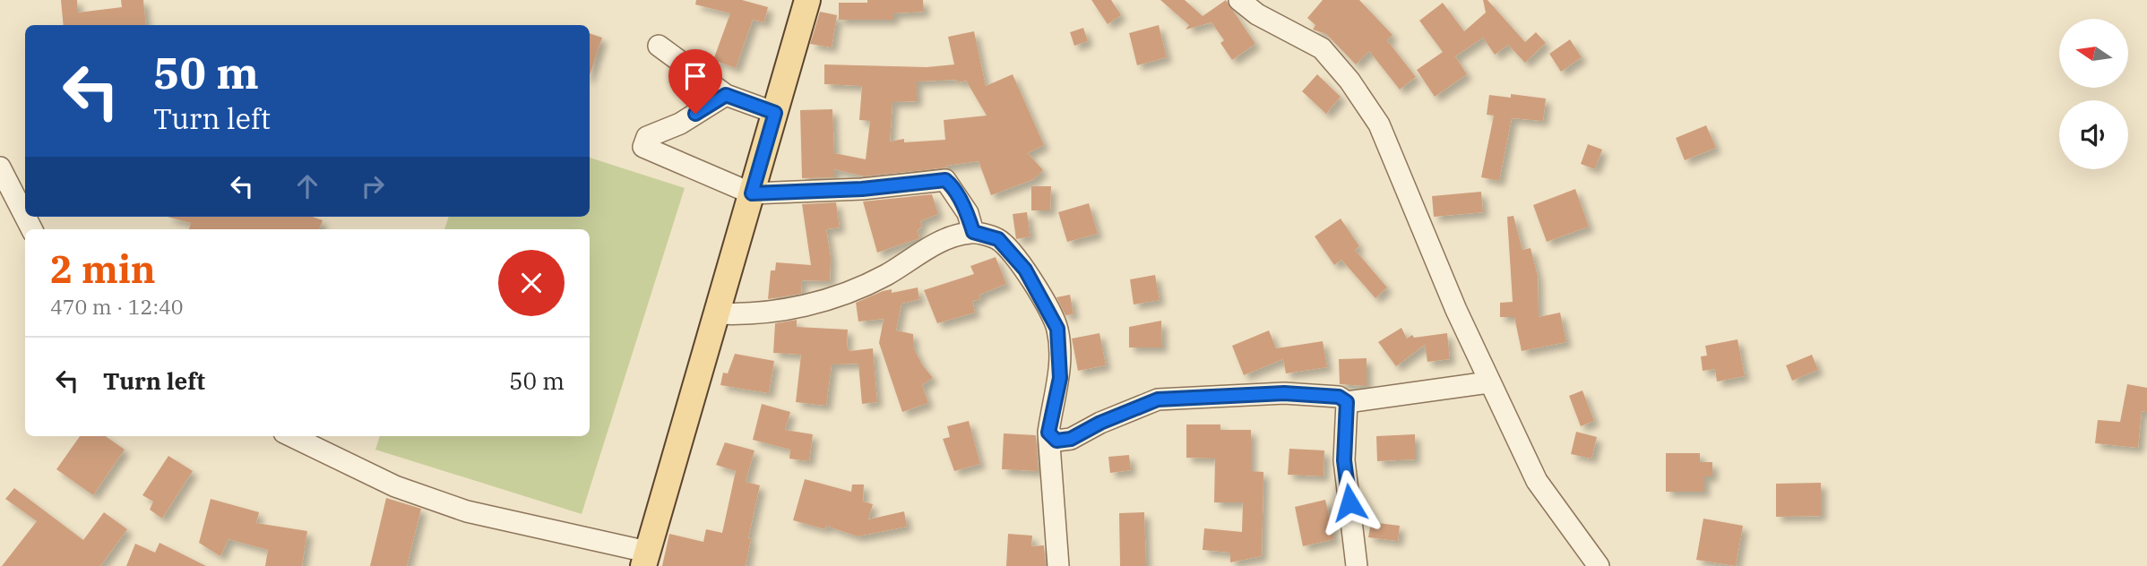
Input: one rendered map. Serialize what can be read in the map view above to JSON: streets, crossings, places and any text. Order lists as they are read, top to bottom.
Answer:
{
  "north": "left",
  "page": {
    "turn": ["50 m", "Turn left"],
    "heading": ["2 min", "470 m · 12:40"],
    "list": [
      {
        "name": "Turn left",
        "value": "50 m"
      }
    ]
  }
}
